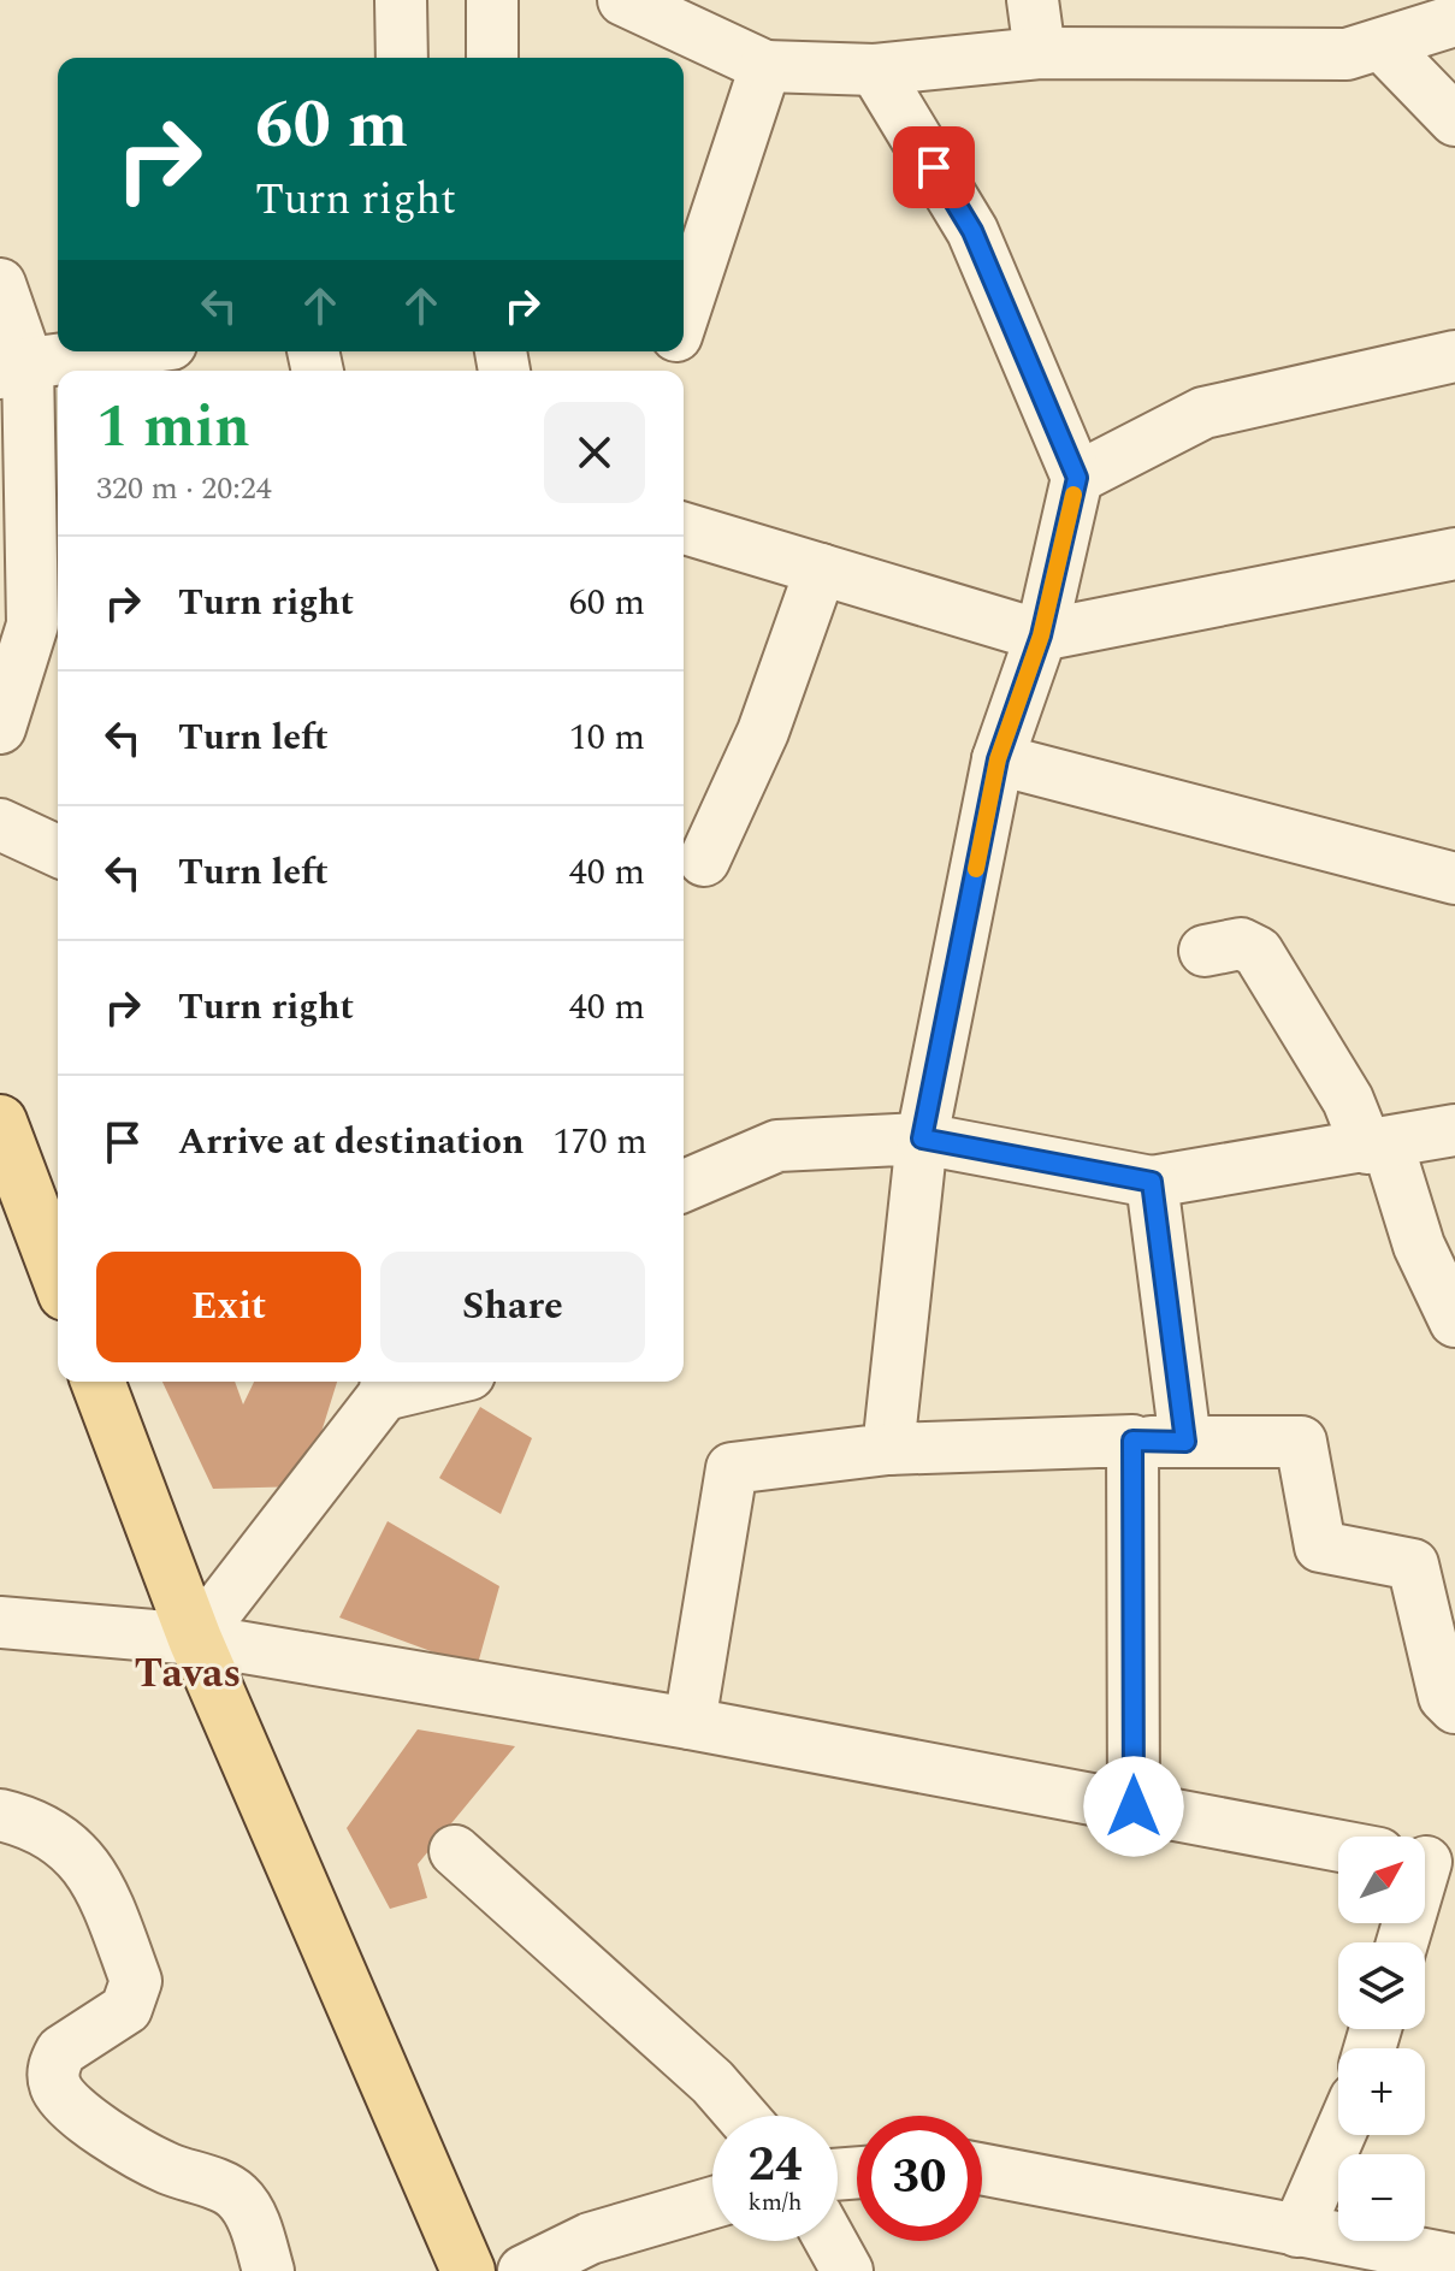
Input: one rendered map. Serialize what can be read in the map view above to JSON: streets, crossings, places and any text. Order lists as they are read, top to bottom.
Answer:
{
  "districts": ["Tavas"],
  "north": "top right",
  "page": {
    "turn": ["60 m", "Turn right"],
    "heading": ["1 min", "320 m · 20:24"],
    "list": [
      {
        "name": "Turn right",
        "value": "60 m"
      },
      {
        "name": "Turn left",
        "value": "10 m"
      },
      {
        "name": "Turn left",
        "value": "40 m"
      },
      {
        "name": "Turn right",
        "value": "40 m"
      },
      {
        "name": "Arrive at destination",
        "value": "170 m"
      }
    ],
    "buttons": ["Exit", "Share"],
    "map_buttons": ["+", "−"],
    "speed": "24 km/h",
    "limit": "30"
  }
}
